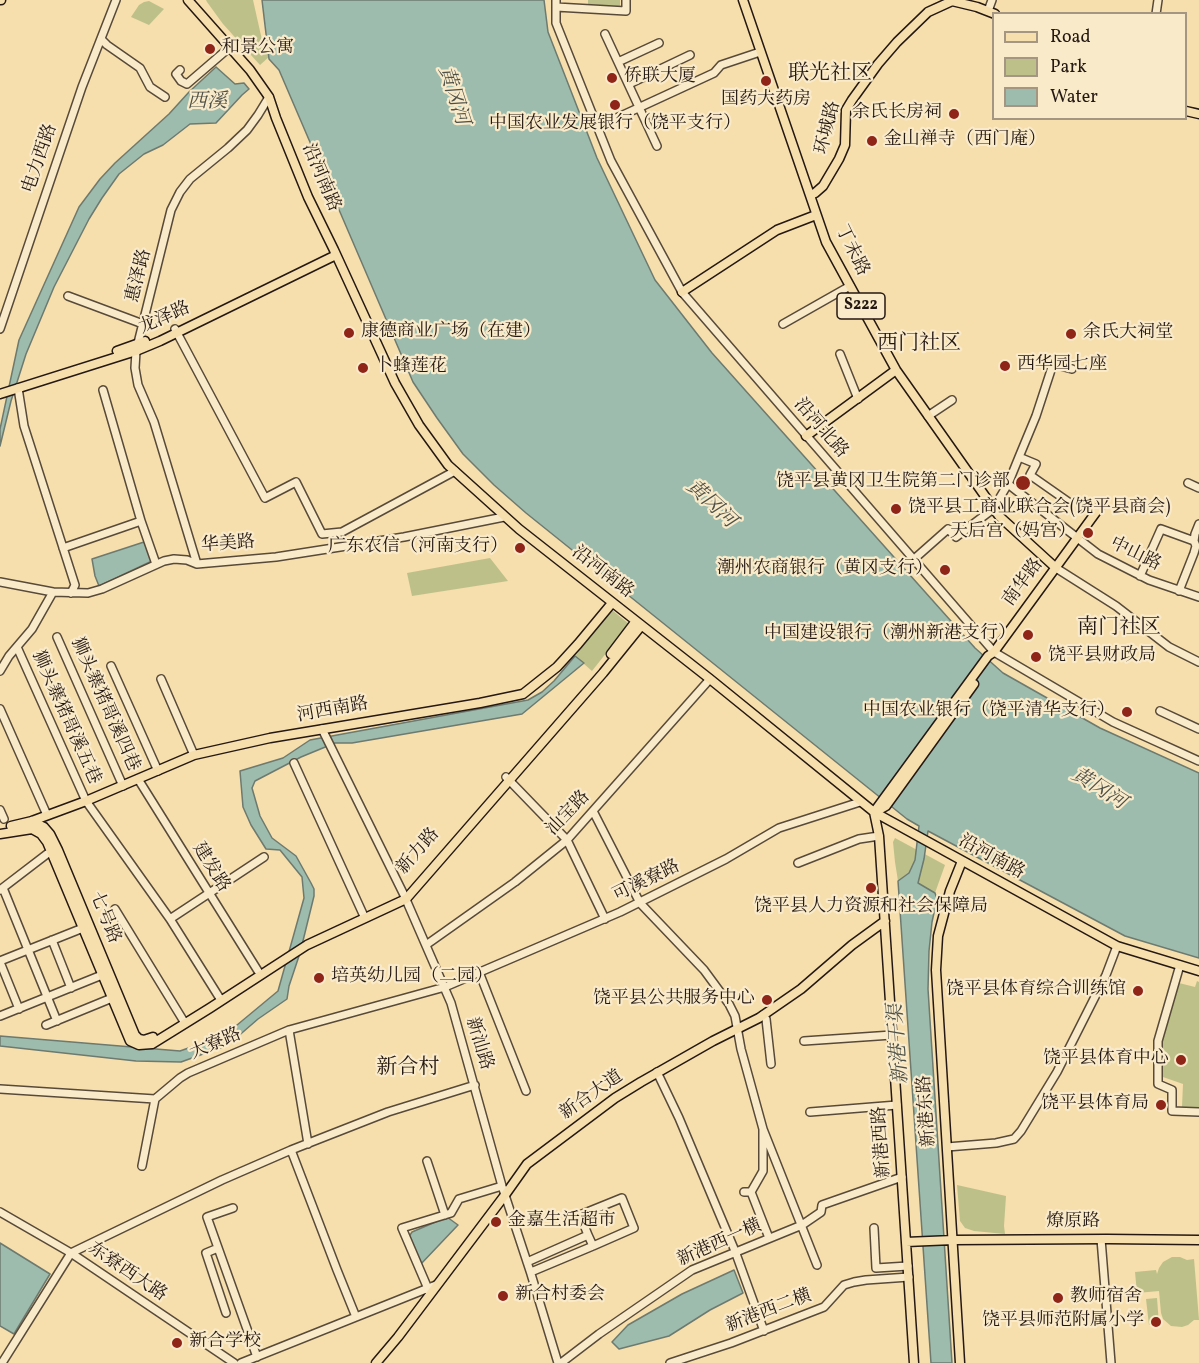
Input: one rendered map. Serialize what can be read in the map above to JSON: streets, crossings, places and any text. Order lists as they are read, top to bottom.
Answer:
{
  "streets": {
    "main road": [
      "环城路",
      "沿河南路",
      "丁未路",
      "S222",
      "龙泽路",
      "南华路",
      "河西南路",
      "新力路",
      "七号路",
      "新合大道",
      "新港东路",
      "新港西路",
      "燎原路"
    ],
    "street": [
      "电力西路",
      "惠泽路",
      "沿河北路",
      "华美路",
      "中山路",
      "狮头寨猪哥溪四巷",
      "狮头寨猪哥溪五巷",
      "汕宝路",
      "建发路",
      "可溪寮路",
      "新汕路",
      "大寮路",
      "新港西一横",
      "东寮西大路",
      "新港西二横"
    ]
  },
  "crossings": [
    ["环城路", "丁未路"],
    ["沿河南路", "惠泽路"],
    ["沿河南路", "龙泽路"],
    ["沿河南路", "华美路"],
    ["沿河南路", "南华路"],
    ["沿河南路", "河西南路"],
    ["沿河南路", "汕宝路"],
    ["沿河南路", "新力路"],
    ["沿河南路", "可溪寮路"],
    ["沿河南路", "新港东路"],
    ["沿河南路", "新港西路"],
    ["丁未路", "南华路"],
    ["惠泽路", "龙泽路"],
    ["惠泽路", "华美路"],
    ["沿河北路", "南华路"],
    ["中山路", "南华路"],
    ["南华路", "新港西路"],
    ["狮头寨猪哥溪四巷", "河西南路"],
    ["河西南路", "狮头寨猪哥溪五巷"],
    ["河西南路", "建发路"],
    ["河西南路", "七号路"],
    ["河西南路", "新汕路"],
    ["狮头寨猪哥溪五巷", "新力路"],
    ["汕宝路", "新汕路"],
    ["新力路", "建发路"],
    ["新力路", "七号路"],
    ["新力路", "新汕路"],
    ["可溪寮路", "新汕路"],
    ["可溪寮路", "大寮路"],
    ["新汕路", "大寮路"],
    ["新汕路", "新合大道"],
    ["新汕路", "新港西一横"],
    ["新合大道", "新港西路"],
    ["新港东路", "燎原路"],
    ["新港西路", "燎原路"],
    ["新港西路", "新港西一横"],
    ["新港西路", "新港西二横"]
  ],
  "districts": [
    "联光社区",
    "西门社区",
    "南门社区",
    "新合村"
  ],
  "water": ["黄冈河", "西溪", "新港干渠"],
  "places": [
    "和景公寓",
    "侨联大厦",
    "国药大药房",
    "中国农业发展银行（饶平支行）",
    "余氏长房祠",
    "金山禅寺（西门庵）",
    "康德商业广场（在建）",
    "余氏大祠堂",
    "西华园七座",
    "卜蜂莲花",
    "饶平县黄冈卫生院第二门诊部",
    "饶平县工商业联合会(饶平县商会)",
    "天后宫（妈宫）",
    "广东农信（河南支行）",
    "潮州农商银行（黄冈支行）",
    "中国建设银行（潮州新港支行）",
    "饶平县财政局",
    "中国农业银行（饶平清华支行）",
    "饶平县人力资源和社会保障局",
    "培英幼儿园（二园）",
    "饶平县体育综合训练馆",
    "饶平县公共服务中心",
    "饶平县体育中心",
    "饶平县体育局",
    "金嘉生活超市",
    "新合村委会",
    "教师宿舍",
    "饶平县师范附属小学",
    "新合学校"
  ],
  "legend": ["Road", "Park", "Water"]
}
